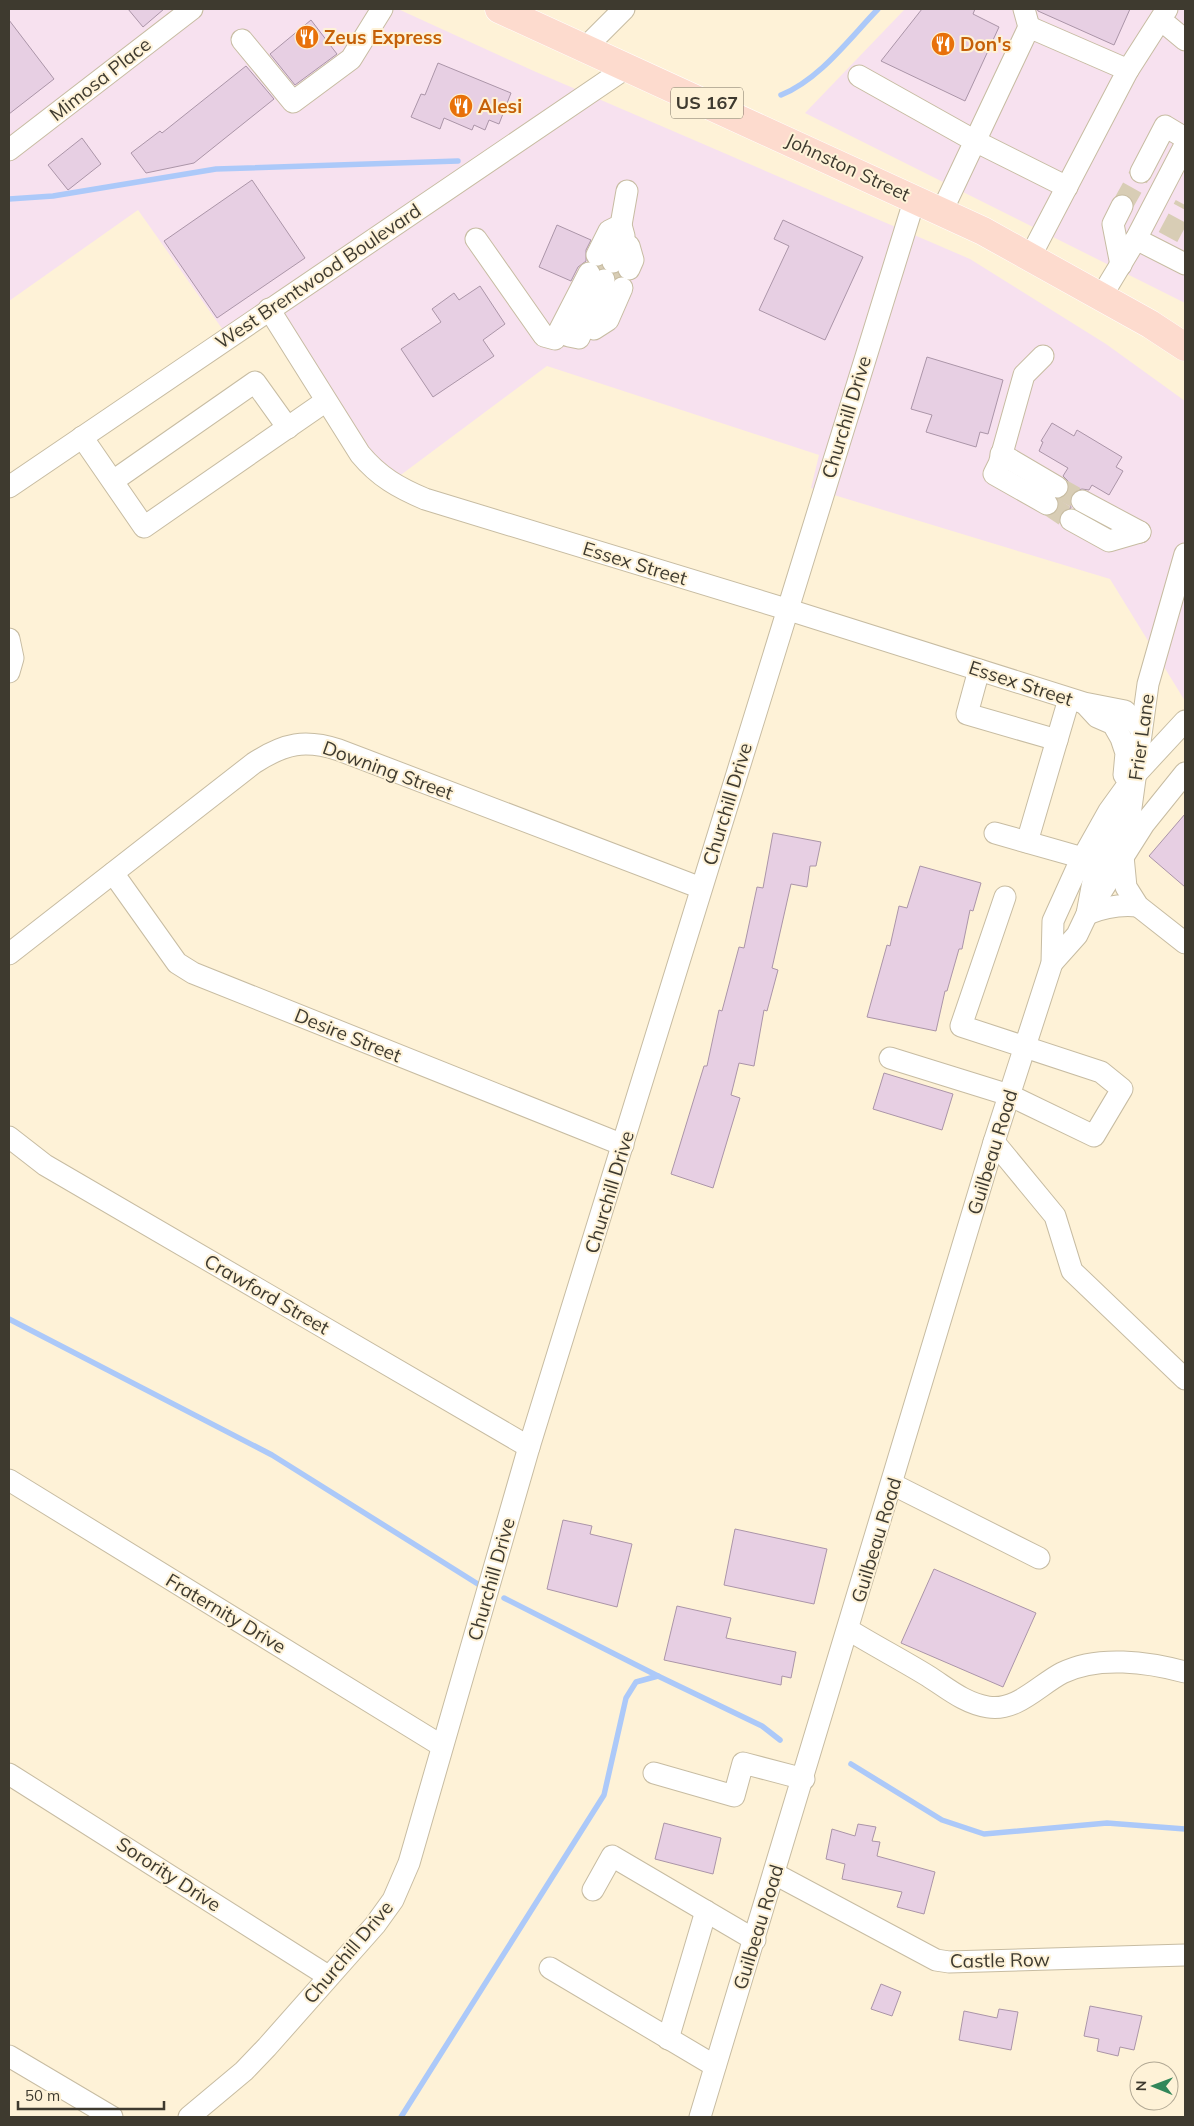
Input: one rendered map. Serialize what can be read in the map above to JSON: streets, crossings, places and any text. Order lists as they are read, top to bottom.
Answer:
{
  "streets": {
    "main road": ["US 167", "Johnston Street"],
    "street": [
      "Mimosa Place",
      "West Brentwood Boulevard",
      "Churchill Drive",
      "Essex Street",
      "Frier Lane",
      "Downing Street",
      "Desire Street",
      "Guilbeau Road",
      "Crawford Street",
      "Fraternity Drive",
      "Sorority Drive",
      "Castle Row"
    ]
  },
  "crossings": [
    ["Johnston Street", "West Brentwood Boulevard"],
    ["Johnston Street", "Churchill Drive"],
    ["West Brentwood Boulevard", "Essex Street"],
    ["Churchill Drive", "Essex Street"],
    ["Churchill Drive", "Downing Street"],
    ["Churchill Drive", "Desire Street"],
    ["Churchill Drive", "Crawford Street"],
    ["Churchill Drive", "Fraternity Drive"],
    ["Churchill Drive", "Sorority Drive"],
    ["Essex Street", "Frier Lane"],
    ["Essex Street", "Guilbeau Road"],
    ["Frier Lane", "Guilbeau Road"],
    ["Downing Street", "Desire Street"],
    ["Guilbeau Road", "Castle Row"]
  ],
  "places": {
    "restaurant": ["Zeus Express", "Don's", "Alesi"]
  },
  "scale_bar": "50 m",
  "north": "left"
}
